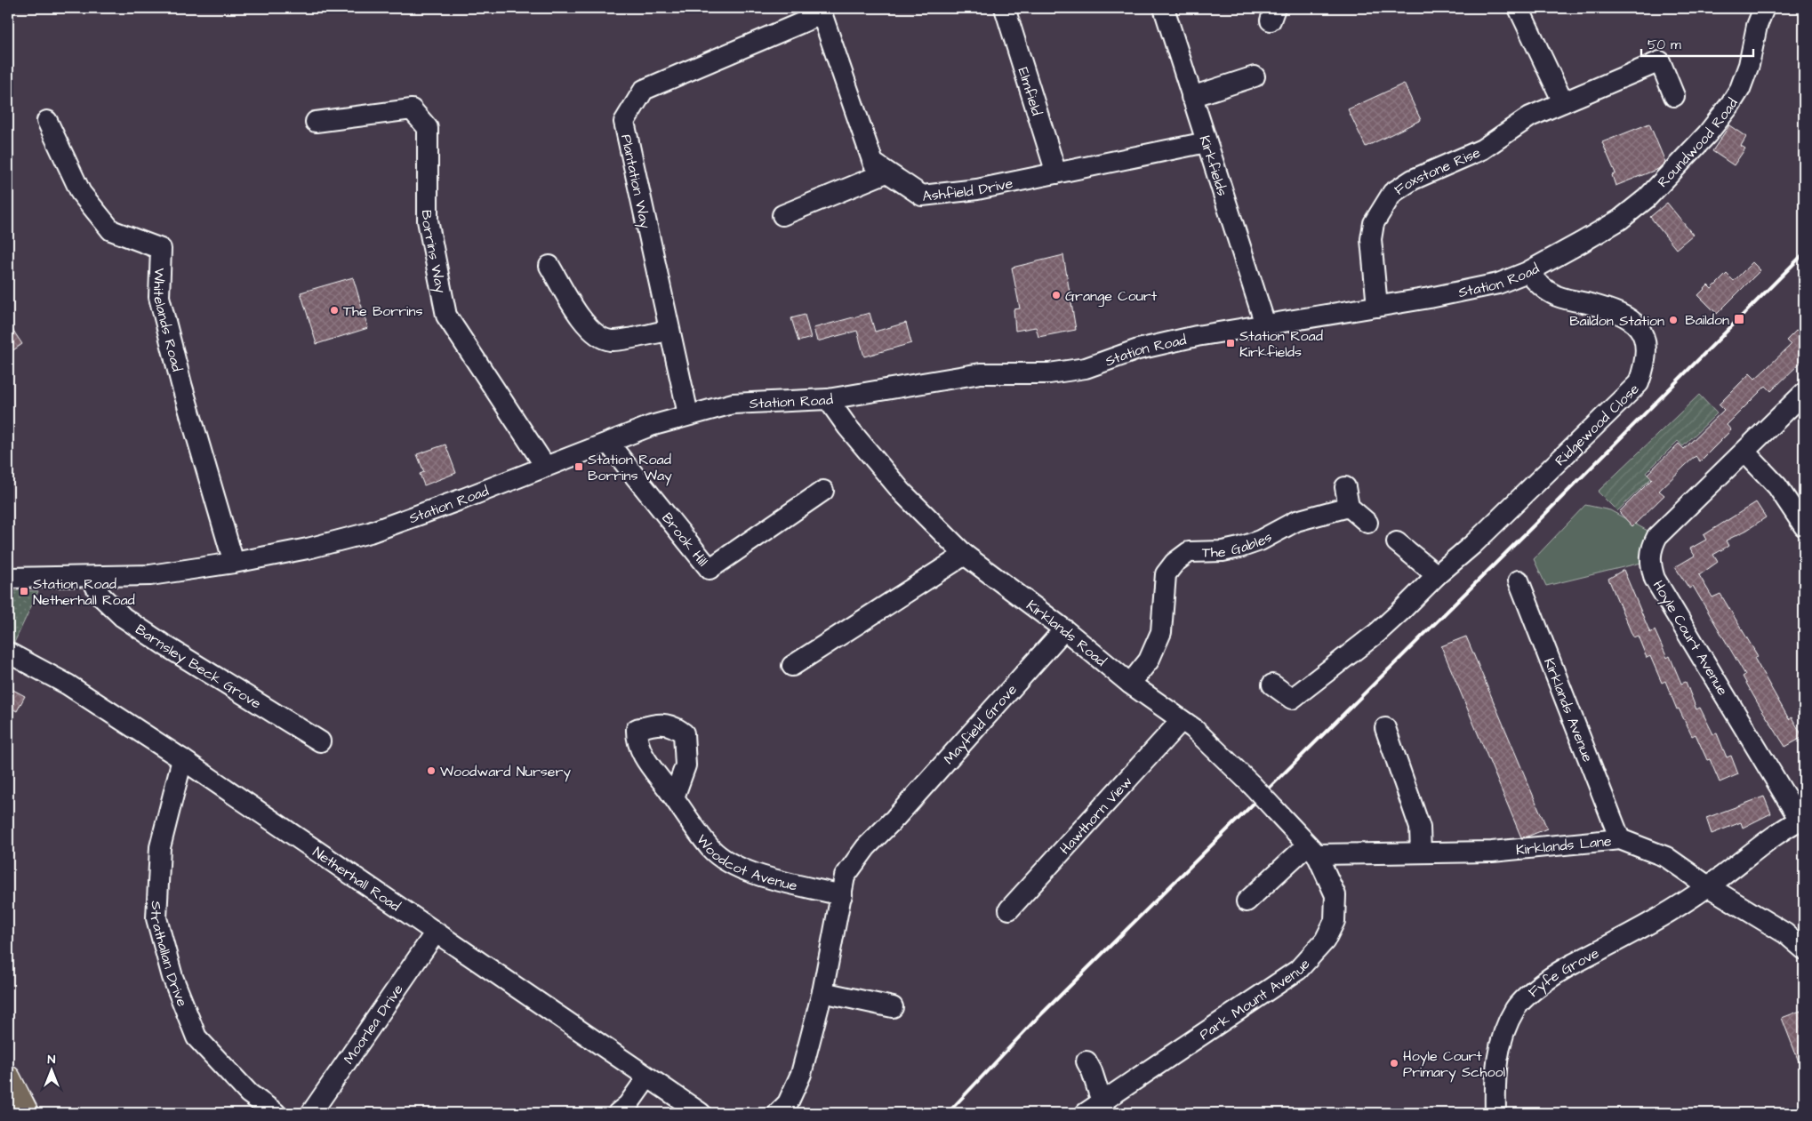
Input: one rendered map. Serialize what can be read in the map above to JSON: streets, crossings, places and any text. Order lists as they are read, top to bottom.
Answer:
{
  "streets": {
    "street": [
      "Elmfield",
      "Roundwood Road",
      "Kirkfields",
      "Foxstone Rise",
      "Plantation Way",
      "Ashfield Drive",
      "Borrins Way",
      "Station Road",
      "Whitelands Road",
      "Ridgewood Close",
      "Brook Hill",
      "The Gables",
      "Kirklands Road",
      "Hoyle Court Avenue",
      "Barnsley Beck Grove",
      "Kirklands Avenue",
      "Mayfield Grove",
      "Hawthorn View",
      "Kirklands Lane",
      "Woodcot Avenue",
      "Netherhall Road",
      "Strathallan Drive",
      "Fyfe Grove",
      "Park Mount Avenue",
      "Moorlea Drive"
    ]
  },
  "crossings": [
    ["Elmfield", "Ashfield Drive"],
    ["Roundwood Road", "Station Road"],
    ["Kirkfields", "Ashfield Drive"],
    ["Kirkfields", "Station Road"],
    ["Foxstone Rise", "Station Road"],
    ["Plantation Way", "Ashfield Drive"],
    ["Plantation Way", "Station Road"],
    ["Borrins Way", "Station Road"],
    ["Station Road", "Whitelands Road"],
    ["Station Road", "Ridgewood Close"],
    ["Station Road", "Brook Hill"],
    ["Station Road", "Kirklands Road"],
    ["Station Road", "Barnsley Beck Grove"],
    ["The Gables", "Kirklands Road"],
    ["Kirklands Road", "Mayfield Grove"],
    ["Kirklands Road", "Hawthorn View"],
    ["Kirklands Road", "Kirklands Lane"],
    ["Kirklands Road", "Park Mount Avenue"],
    ["Hoyle Court Avenue", "Fyfe Grove"],
    ["Kirklands Avenue", "Kirklands Lane"],
    ["Mayfield Grove", "Woodcot Avenue"],
    ["Kirklands Lane", "Fyfe Grove"],
    ["Kirklands Lane", "Park Mount Avenue"],
    ["Netherhall Road", "Strathallan Drive"],
    ["Netherhall Road", "Moorlea Drive"]
  ],
  "places": {
    "other": [
      "Grange Court",
      "The Borrins",
      "Baildon Station",
      "Woodward Nursery",
      "Hoyle Court Primary School"
    ],
    "transit": [
      "Baildon",
      "Station Road Kirkfields",
      "Station Road Borrins Way",
      "Station Road Netherhall Road"
    ]
  },
  "scale_bar": "50 m",
  "north": "top"
}
